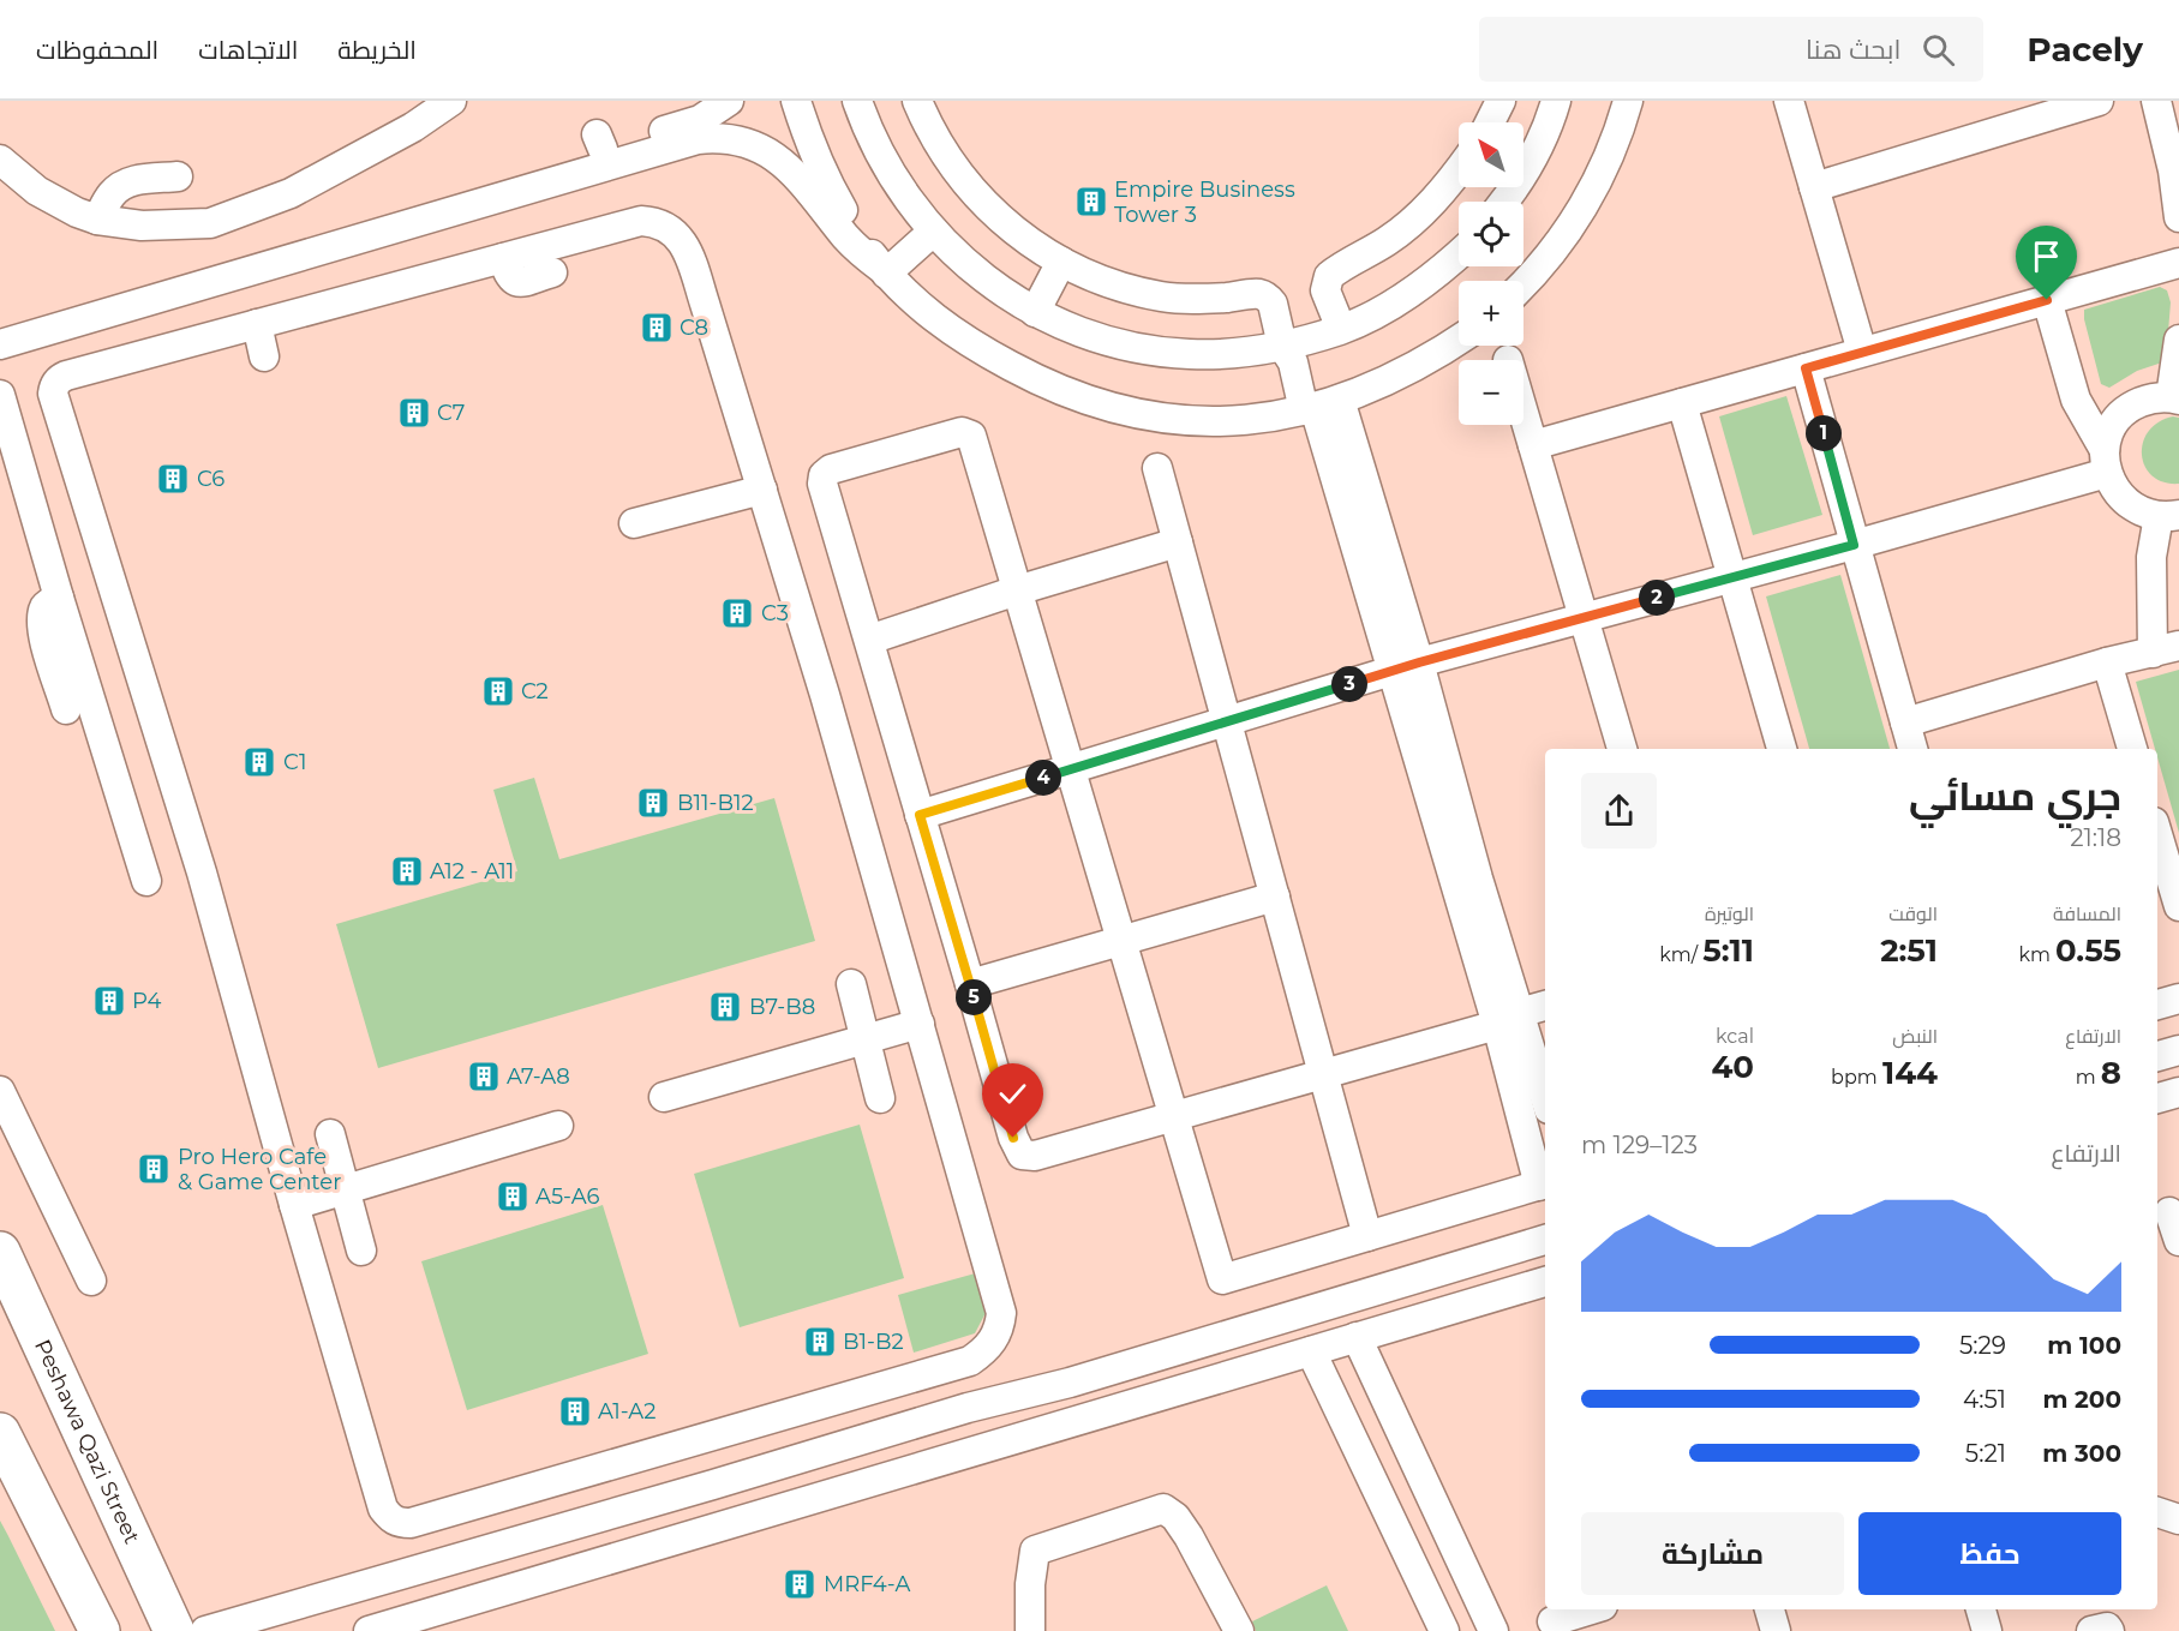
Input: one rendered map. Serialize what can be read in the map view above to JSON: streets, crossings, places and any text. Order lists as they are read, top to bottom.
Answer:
{
  "streets": {
    "highway": ["Peshawa Qazi Street"]
  },
  "places": {
    "building": [
      "Empire Business Tower 3",
      "C8",
      "C7",
      "C6",
      "C3",
      "C2",
      "C1",
      "B11-B12",
      "A12 - A11",
      "P4",
      "B7-B8",
      "A7-A8",
      "Pro Hero Cafe & Game Center",
      "A5-A6",
      "B1-B2",
      "A1-A2",
      "MRF4-A"
    ]
  },
  "north": "top left",
  "page": {
    "header": "Pacely",
    "search": "ابحث هنا",
    "nav": ["الخريطة", "الاتجاهات", "المحفوظات"],
    "map_buttons": ["+", "−"],
    "pins": [
      "1",
      "2",
      "3",
      "4",
      "5"
    ],
    "heading": ["جري مسائي", "21:18"],
    "stats": [
      ["المسافة", "0.55 km"],
      ["الوقت", "2:51"],
      ["الوتيرة", "5:11 /km"],
      ["الارتفاع", "8 m"],
      ["النبض", "144 bpm"],
      ["kcal", "40"]
    ],
    "chart": ["الارتفاع", "123–129 m"],
    "list": [
      {
        "name": "100 m",
        "note": "5:29"
      },
      {
        "name": "200 m",
        "note": "4:51"
      },
      {
        "name": "300 m",
        "note": "5:21"
      }
    ],
    "buttons": ["حفظ", "مشاركة"]
  }
}
